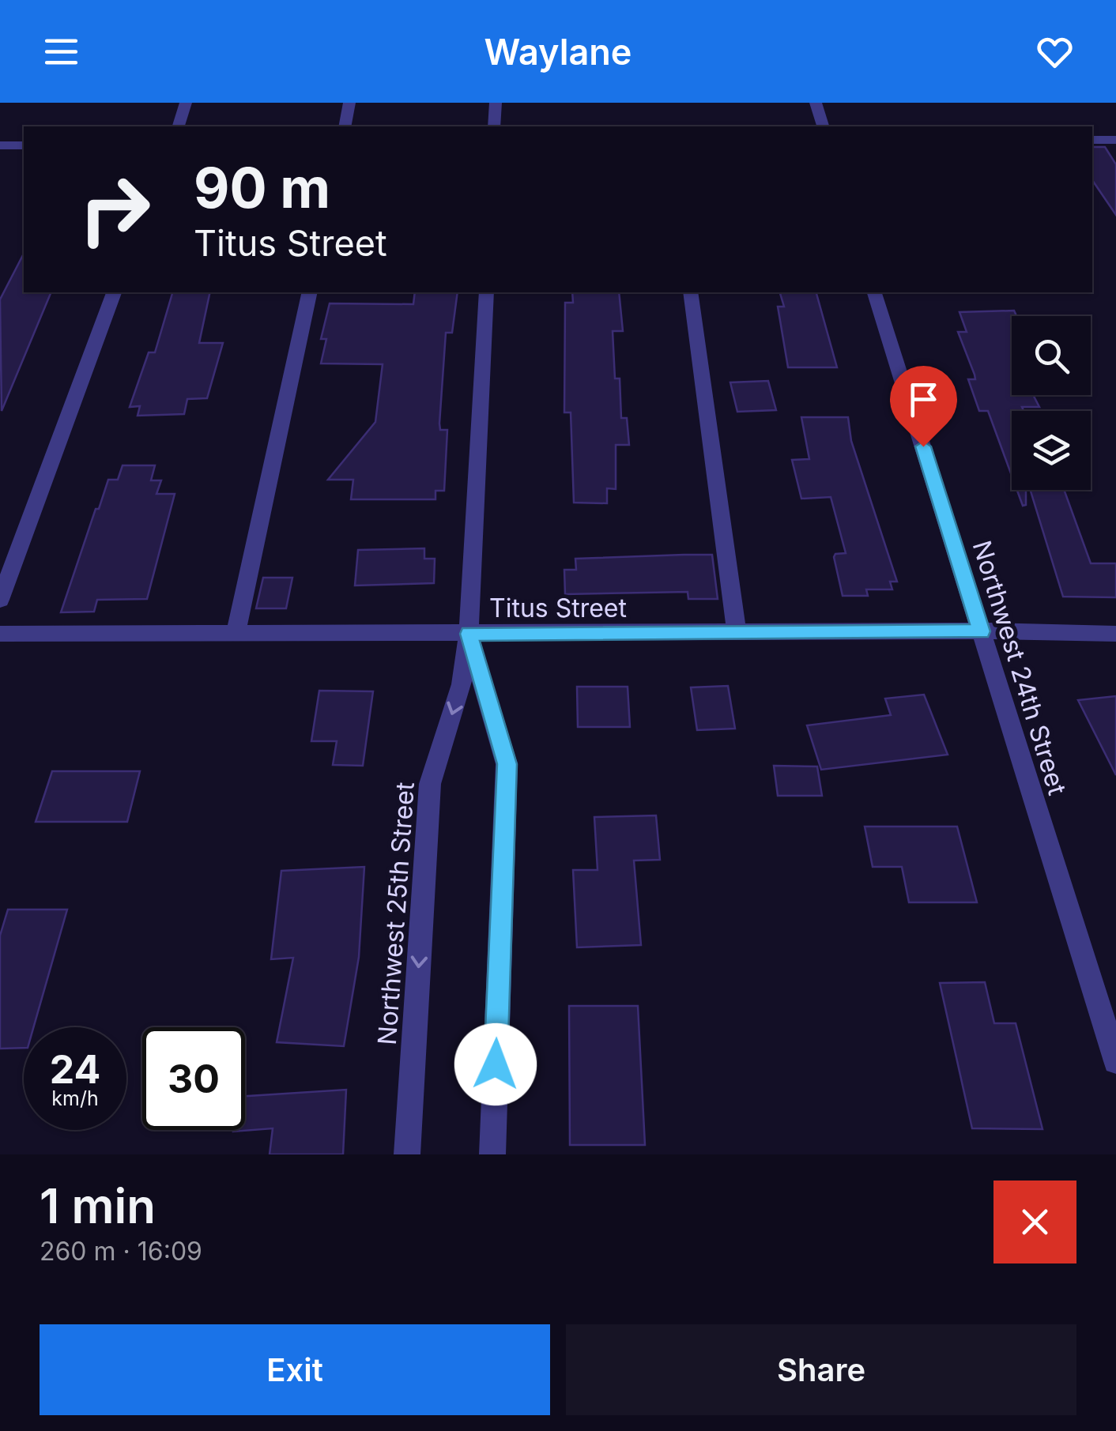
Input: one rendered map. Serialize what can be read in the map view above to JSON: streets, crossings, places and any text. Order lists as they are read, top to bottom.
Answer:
{
  "streets": {
    "street": ["Titus Street", "Northwest 24th Street", "Northwest 25th Street"]
  },
  "crossings": [
    ["Titus Street", "Northwest 24th Street"],
    ["Titus Street", "Northwest 25th Street"]
  ],
  "page": {
    "header": "Waylane",
    "turn": ["90 m", "Titus Street"],
    "speed": "24 km/h",
    "limit": "30",
    "heading": ["1 min", "260 m · 16:09"],
    "buttons": ["Exit", "Share"]
  }
}
